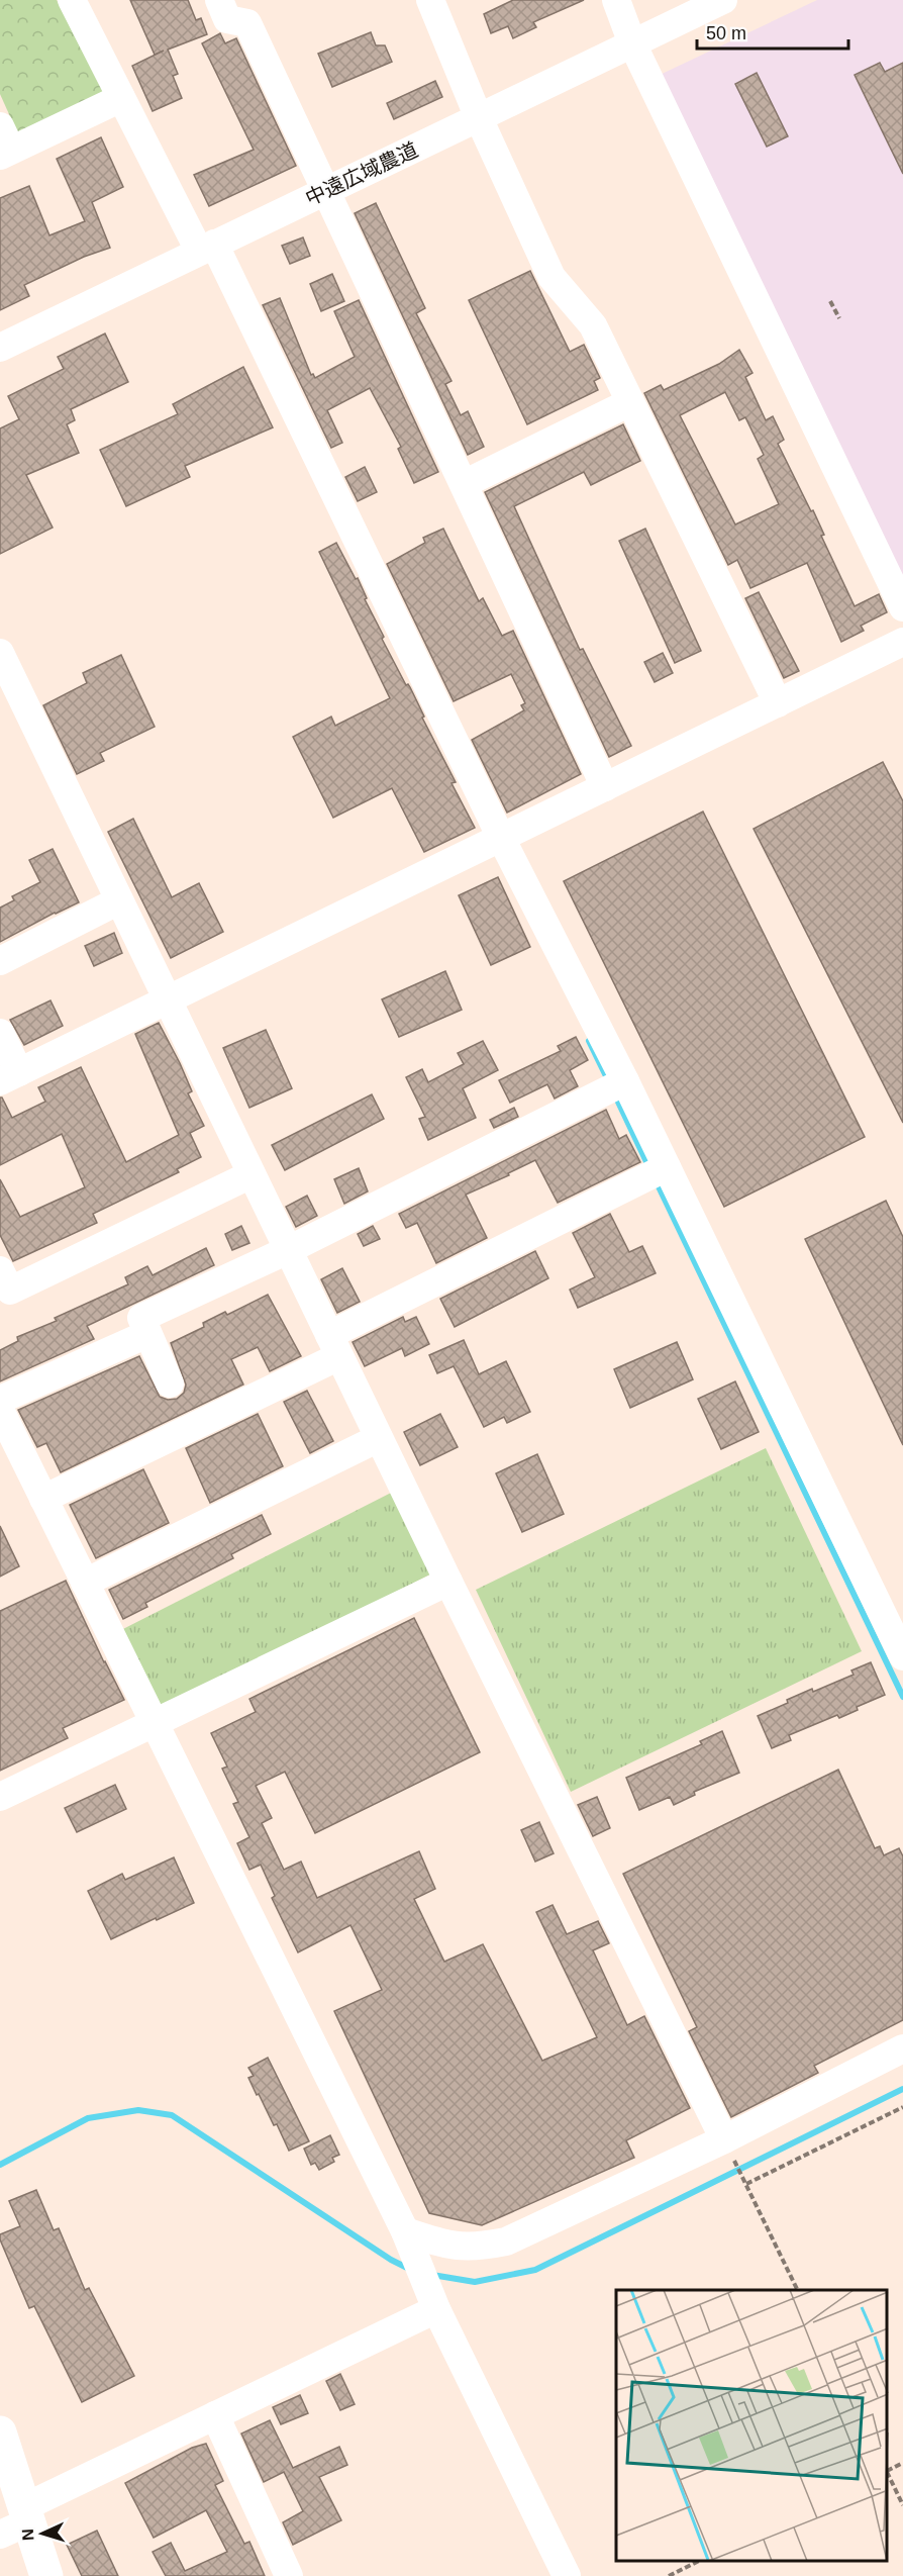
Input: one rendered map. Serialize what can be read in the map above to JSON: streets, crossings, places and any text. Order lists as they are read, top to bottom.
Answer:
{
  "streets": {
    "street": ["中遠広域農道"]
  },
  "scale_bar": "50 m",
  "north": "left"
}
